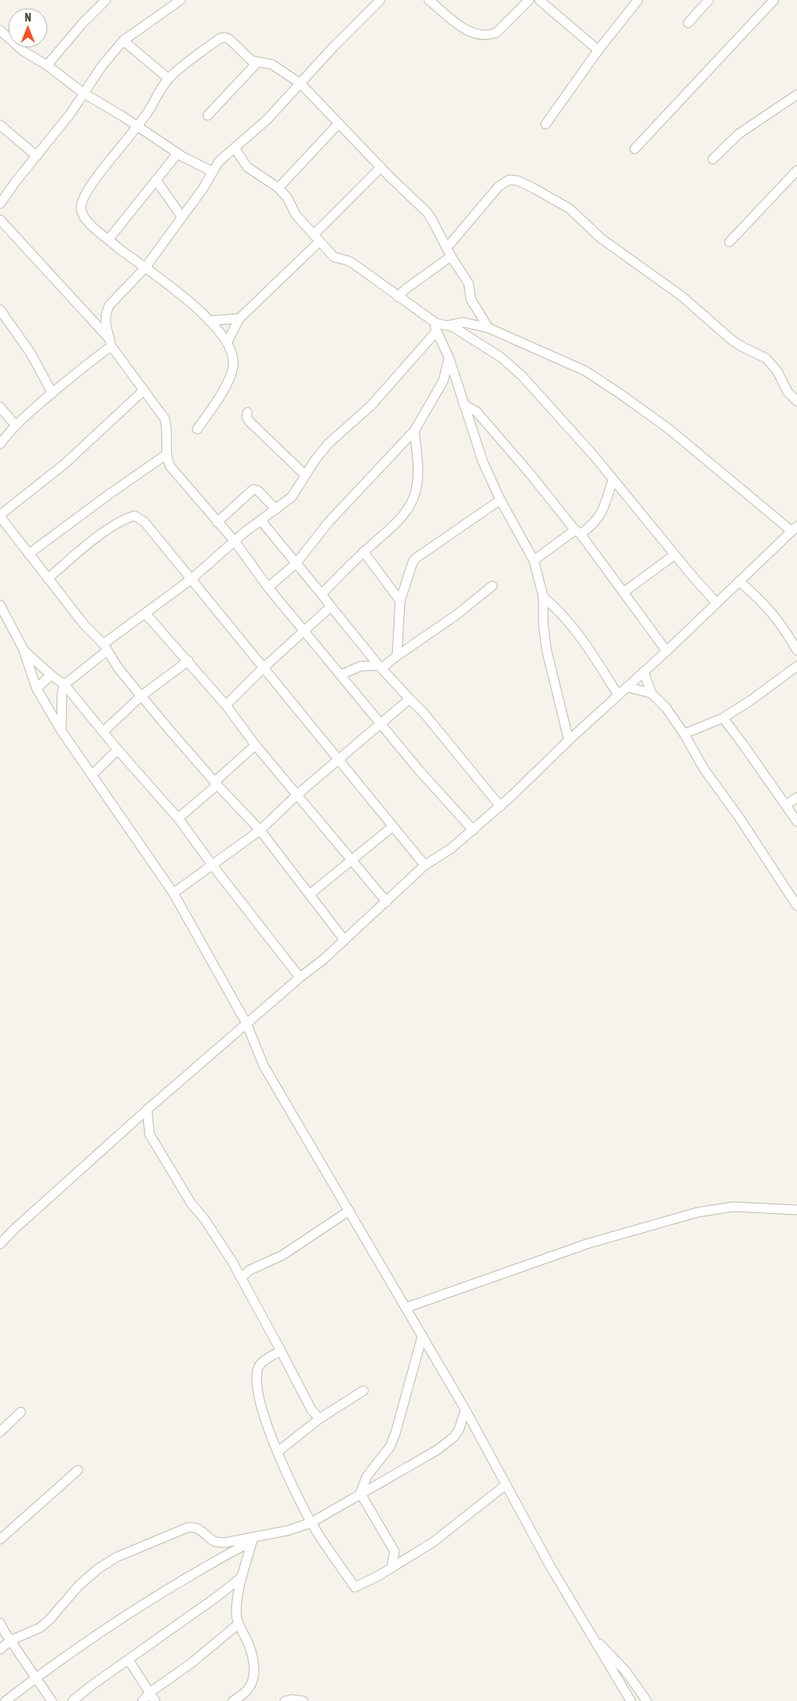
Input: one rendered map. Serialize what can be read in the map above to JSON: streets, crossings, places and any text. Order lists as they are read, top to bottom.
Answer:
{
  "north": "top"
}
